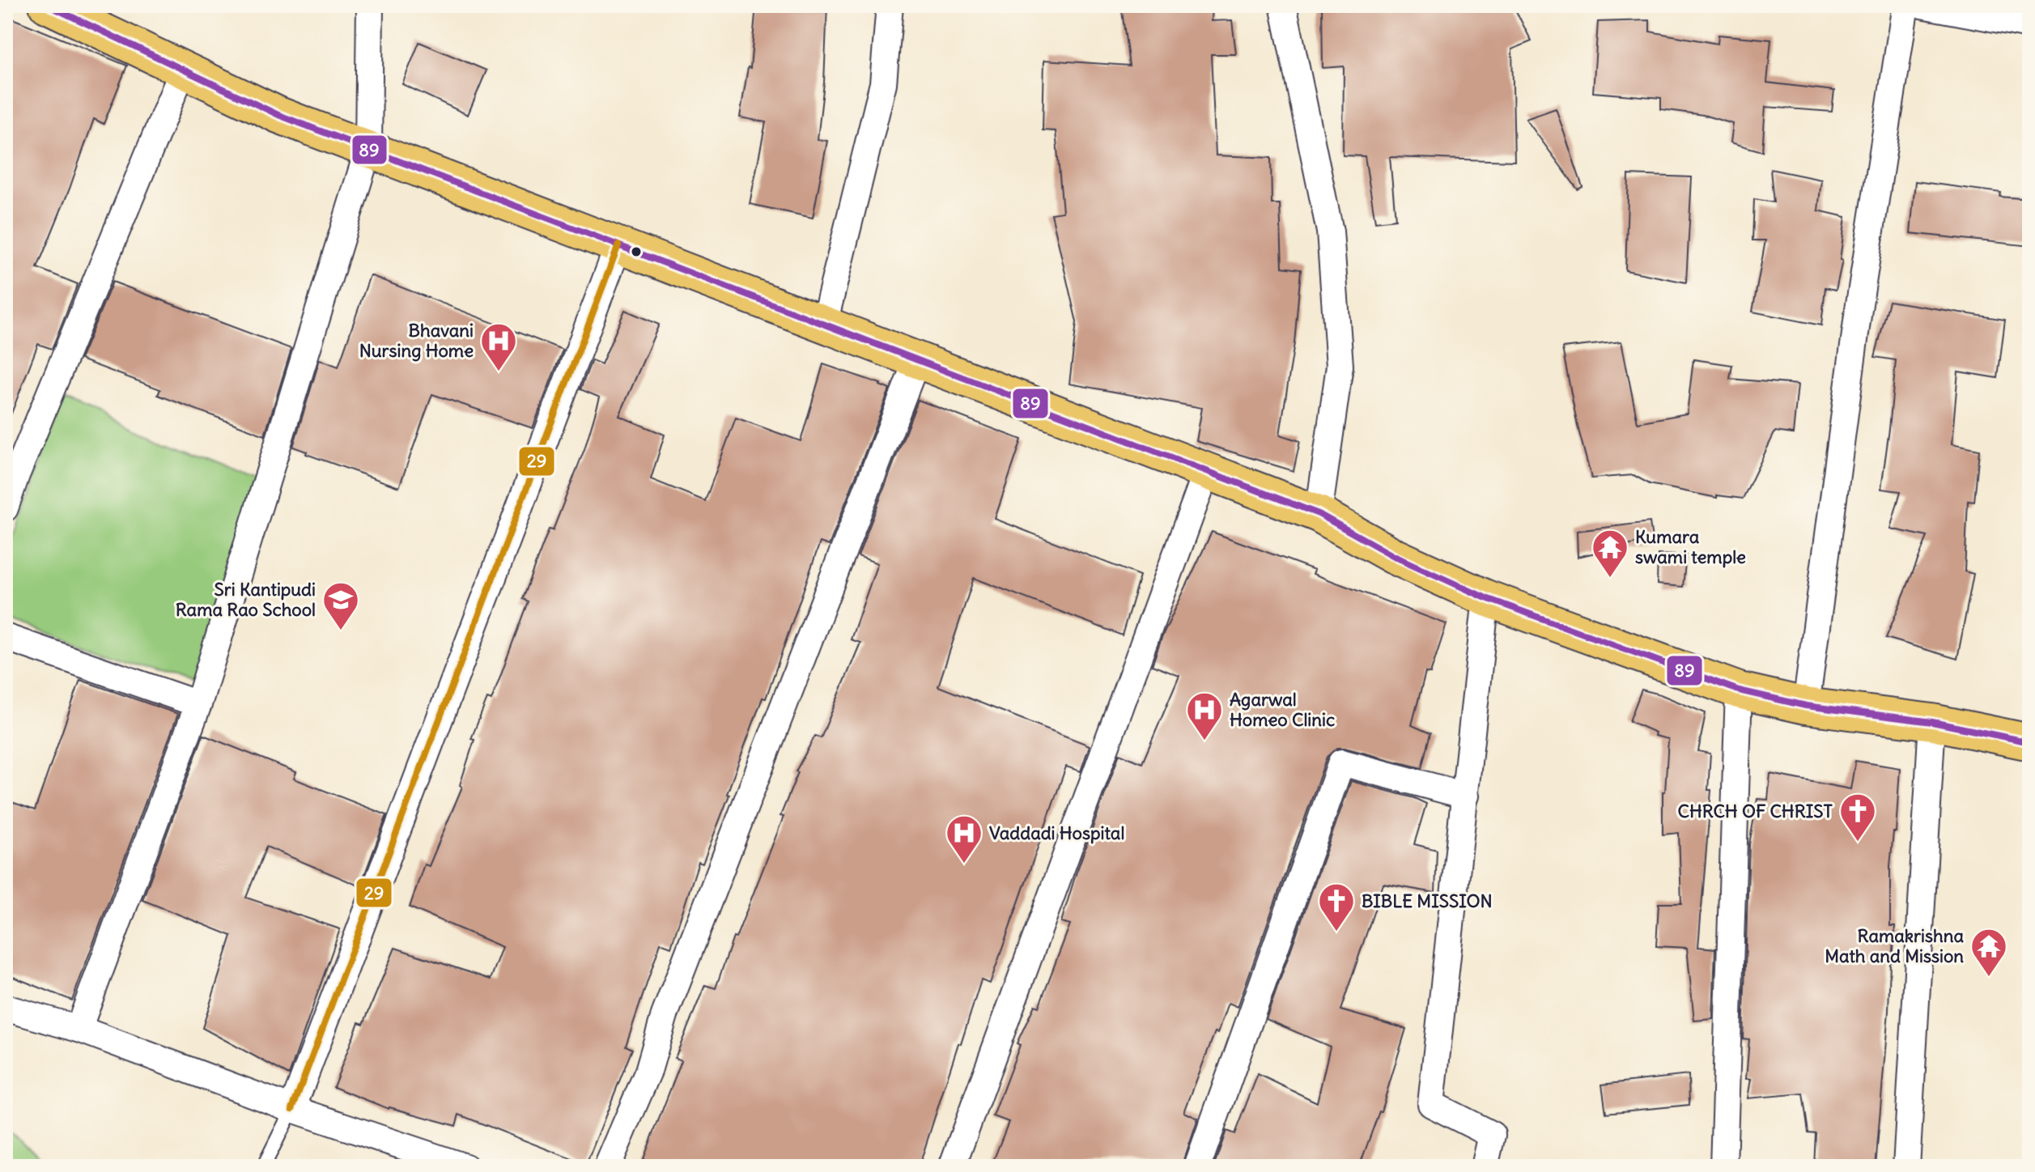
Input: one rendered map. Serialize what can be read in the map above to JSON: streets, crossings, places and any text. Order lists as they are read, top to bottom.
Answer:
{
  "places": {
    "hospital": ["Bhavani Nursing Home", "Agarwal Homeo Clinic", "Vaddadi Hospital"],
    "temple": ["Kumara swami temple", "Ramakrishna Math and Mission"],
    "school or university": ["Sri Kantipudi Rama Rao School"],
    "church": ["CHRCH OF CHRIST", "BIBLE MISSION"]
  },
  "lines": ["transit line 89", "transit line 29"]
}
